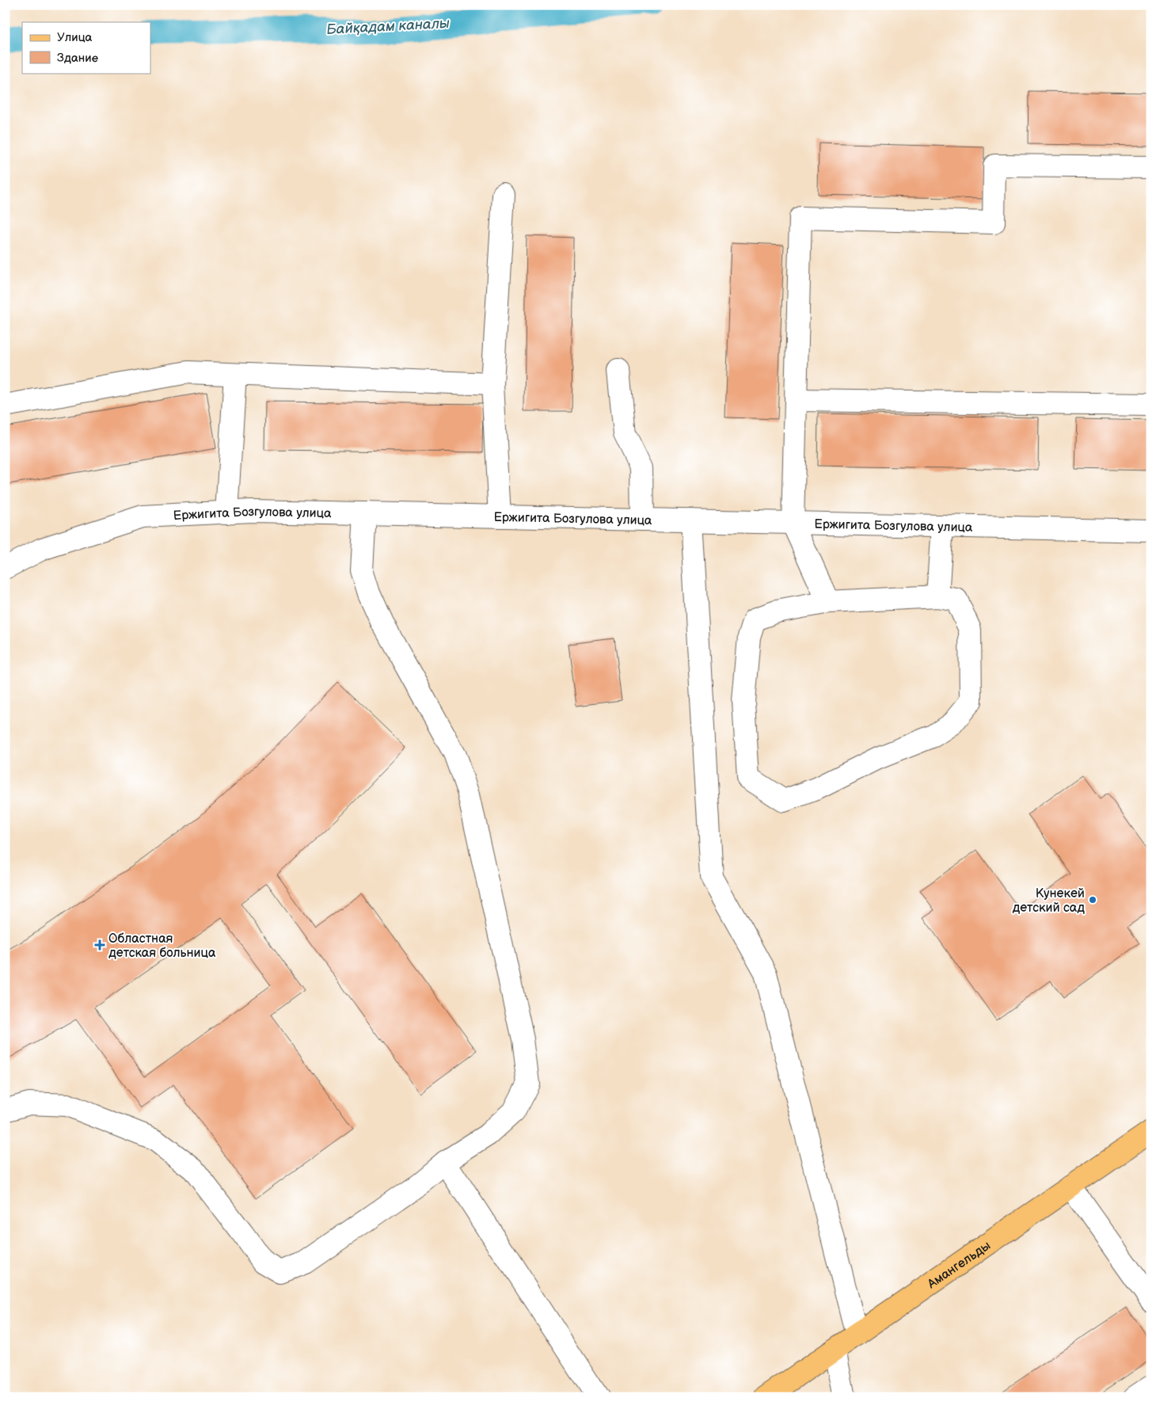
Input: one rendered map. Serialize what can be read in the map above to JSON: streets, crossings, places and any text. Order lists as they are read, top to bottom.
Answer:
{
  "streets": {
    "main road": ["Амангельды"],
    "street": ["Ержигита Бозгулова улица"]
  },
  "water": ["Байқадам каналы"],
  "places": {
    "other": ["Кунекей детский сад"],
    "health": ["Областная детская больница"]
  },
  "legend": ["Улица", "Здание"]
}
